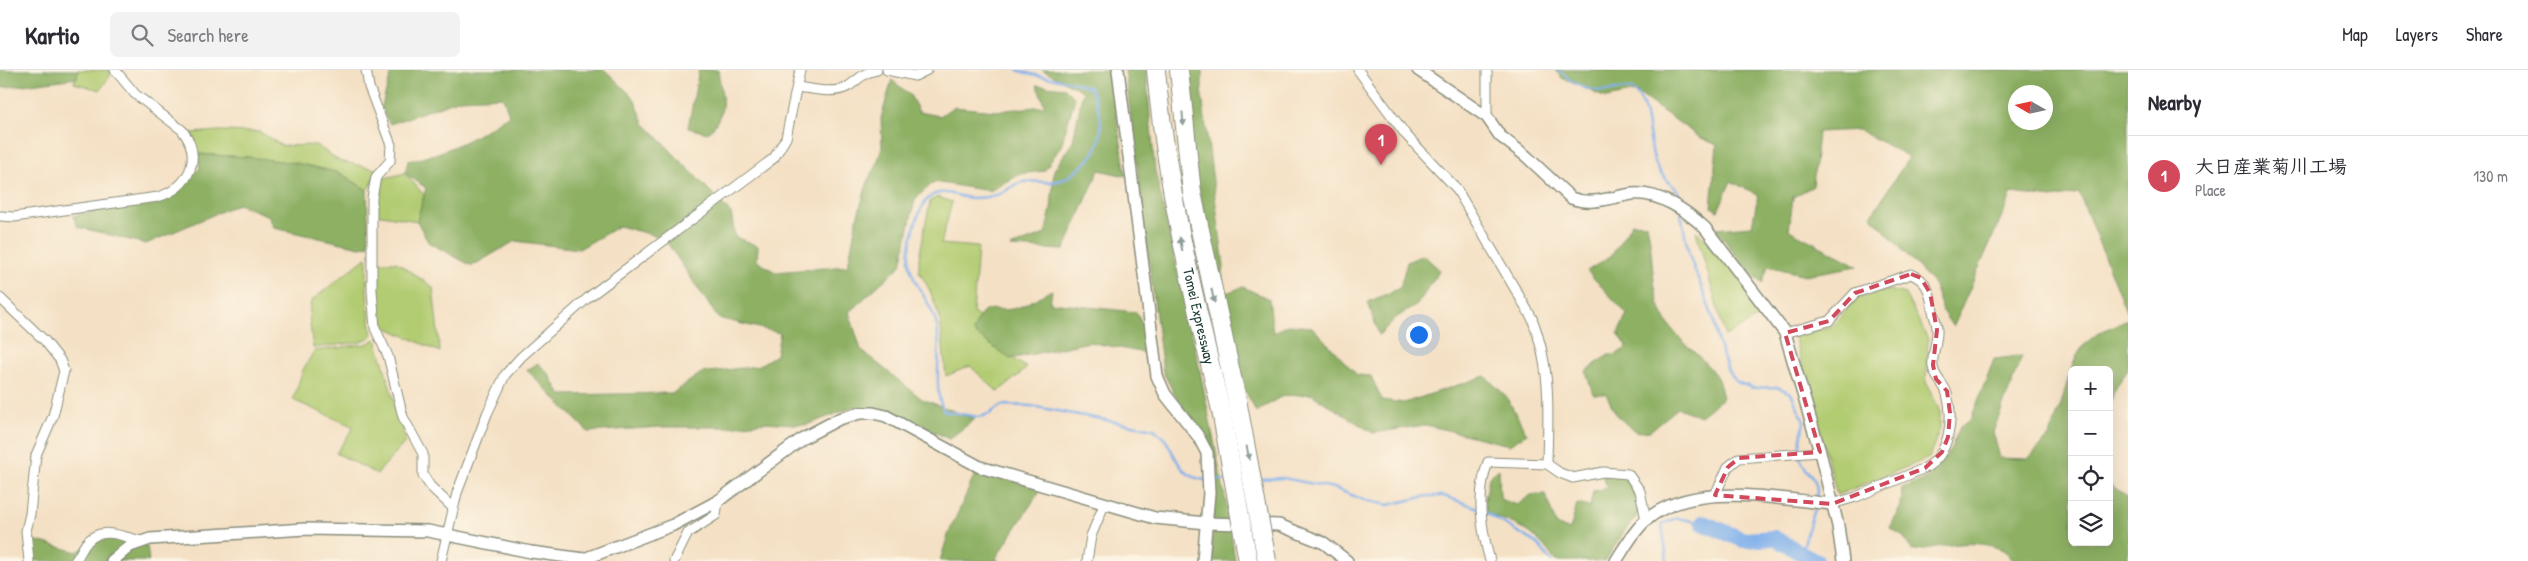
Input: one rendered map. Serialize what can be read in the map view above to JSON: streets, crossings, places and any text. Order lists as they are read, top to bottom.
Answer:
{
  "streets": {
    "highway": ["Tomei Expressway"]
  },
  "north": "left",
  "page": {
    "header": "Kartio",
    "search": "Search here",
    "nav": ["Map", "Layers", "Share"],
    "heading": "Nearby",
    "pins": "1",
    "list": [
      {
        "mark": "1",
        "name": "大日産業菊川工場",
        "note": "Place",
        "value": "130 m"
      }
    ],
    "map_buttons": ["+", "−"]
  }
}
